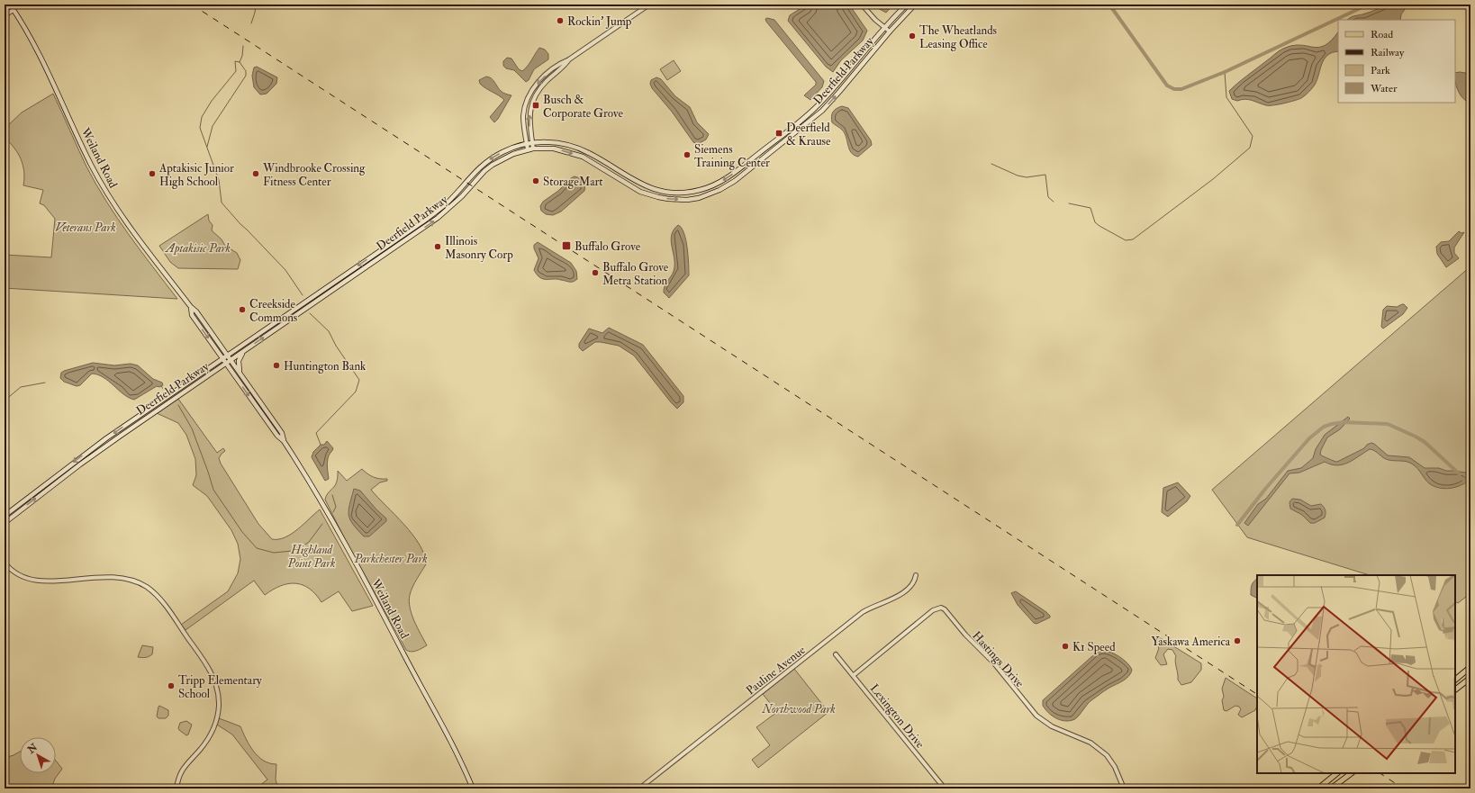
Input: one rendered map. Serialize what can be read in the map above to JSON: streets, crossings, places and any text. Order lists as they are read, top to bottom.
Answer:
{
  "streets": {
    "main road": ["Deerfield Parkway", "Weiland Road"],
    "street": ["Hastings Drive", "Pauline Avenue", "Lexington Drive"]
  },
  "crossings": [
    ["Deerfield Parkway", "Weiland Road"],
    ["Hastings Drive", "Lexington Drive"]
  ],
  "parks": [
    "Veterans Park",
    "Aptakisic Park",
    "Highland Point Park",
    "Parkchester Park",
    "Northwood Park"
  ],
  "places": {
    "other": [
      "Rockin' Jump",
      "The Wheatlands Leasing Office",
      "Siemens Training Center",
      "Aptakisic Junior High School",
      "Windbrooke Crossing Fitness Center",
      "StorageMart",
      "Illinois Masonry Corp",
      "Buffalo Grove Metra Station",
      "Creekside Commons",
      "Huntington Bank",
      "Yaskawa America",
      "K1 Speed",
      "Tripp Elementary School"
    ],
    "transit": ["Busch & Corporate Grove", "Deerfield & Krause", "Buffalo Grove"]
  },
  "legend": [
    "Road",
    "Railway",
    "Park",
    "Water"
  ],
  "north": "top left"
}
